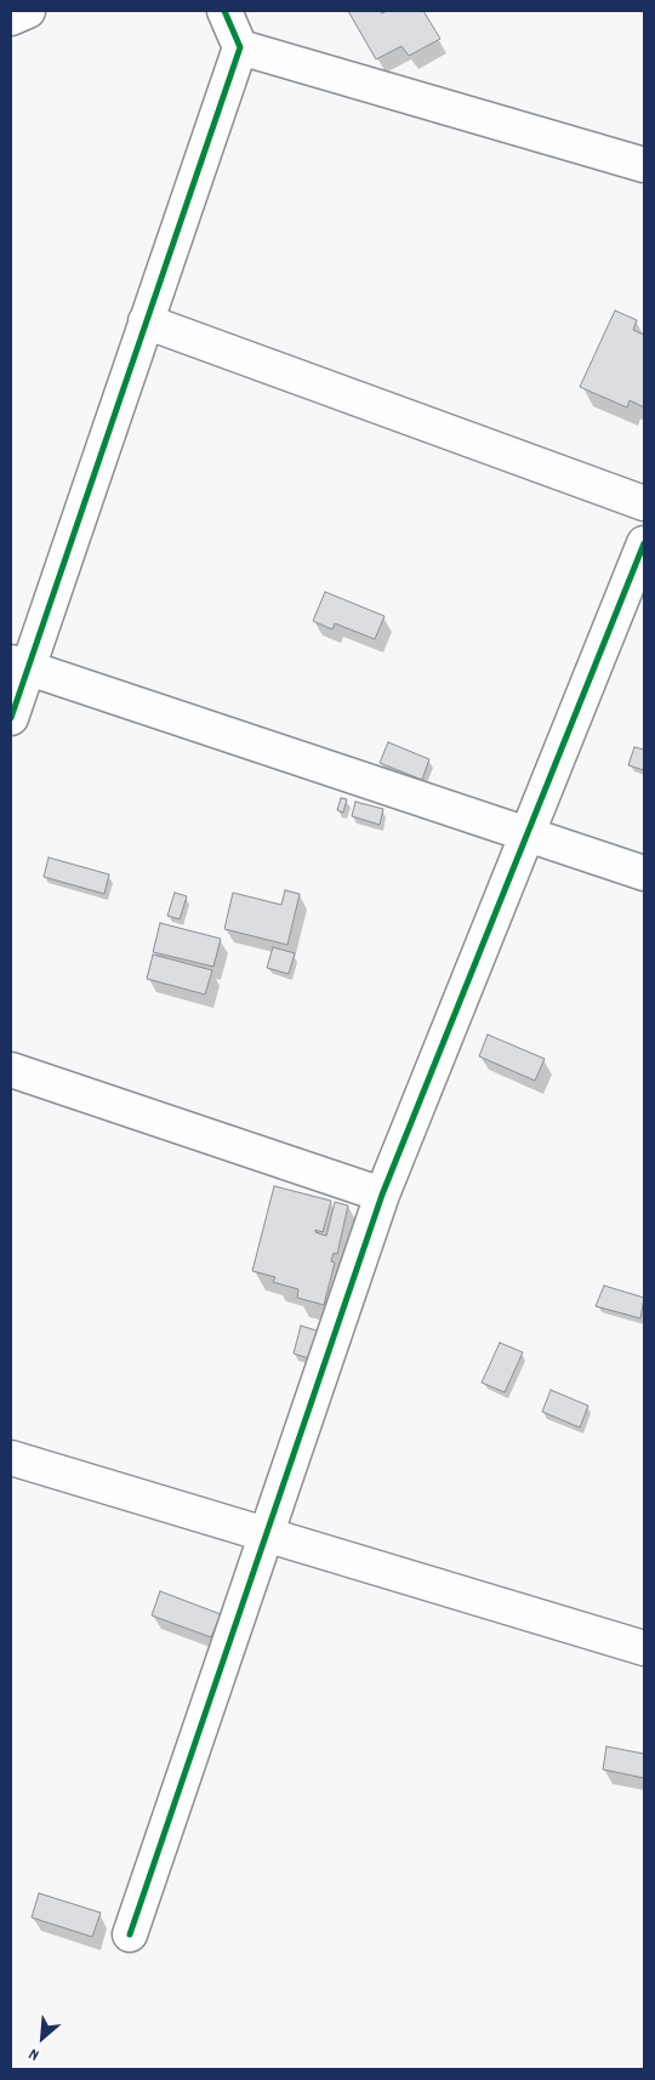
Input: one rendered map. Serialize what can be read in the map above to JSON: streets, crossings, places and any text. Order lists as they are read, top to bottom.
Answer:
{
  "north": "bottom left"
}
